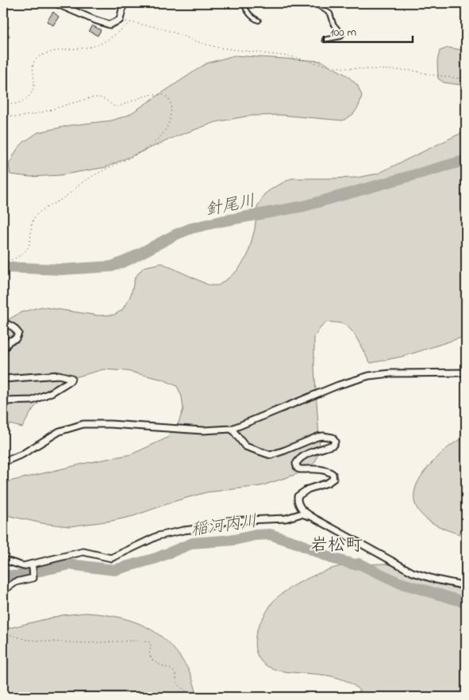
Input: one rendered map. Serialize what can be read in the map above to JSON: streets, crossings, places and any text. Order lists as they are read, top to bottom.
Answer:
{
  "districts": ["岩松町"],
  "water": ["針尾川", "稲河内川"],
  "scale_bar": "100 m"
}
